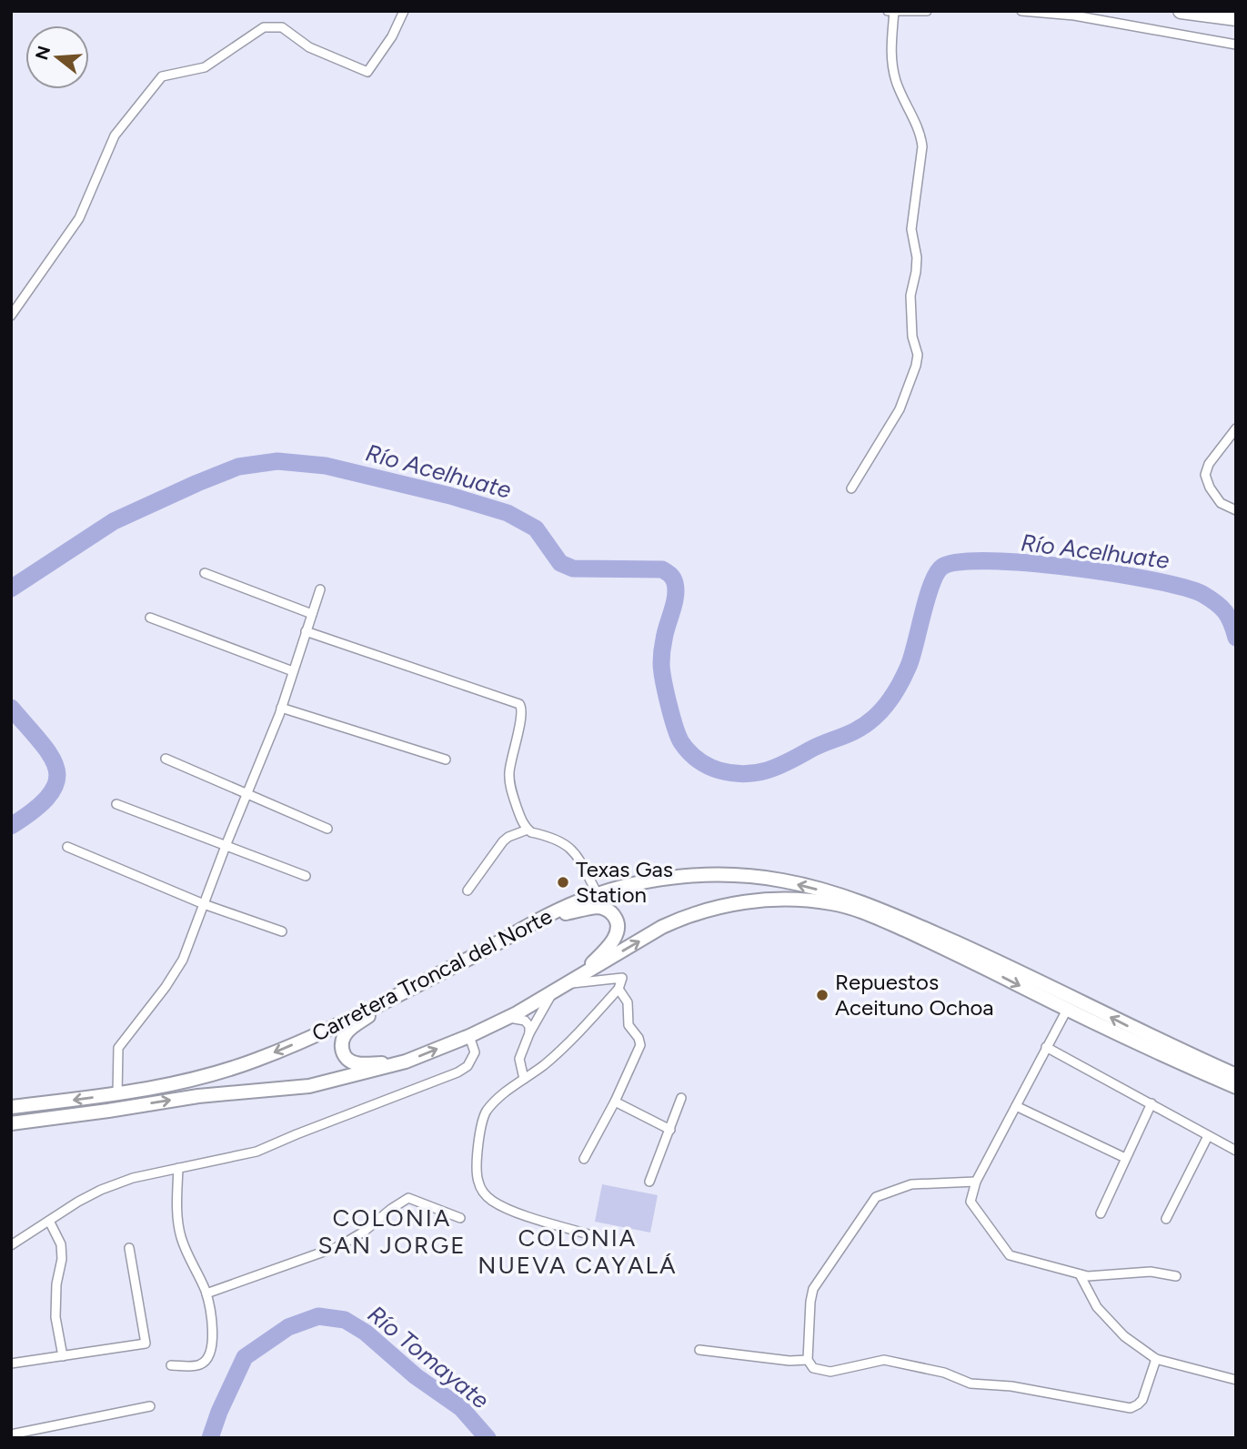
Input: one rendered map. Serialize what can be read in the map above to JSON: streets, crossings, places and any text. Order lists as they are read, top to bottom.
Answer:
{
  "streets": {
    "main road": ["Carretera Troncal del Norte"]
  },
  "districts": ["COLONIA SAN JORGE", "COLONIA NUEVA CAYALÁ"],
  "water": ["Río Acelhuate", "Río Tomayate"],
  "places": ["Texas Gas Station", "Repuestos Aceituno Ochoa"],
  "north": "left"
}
